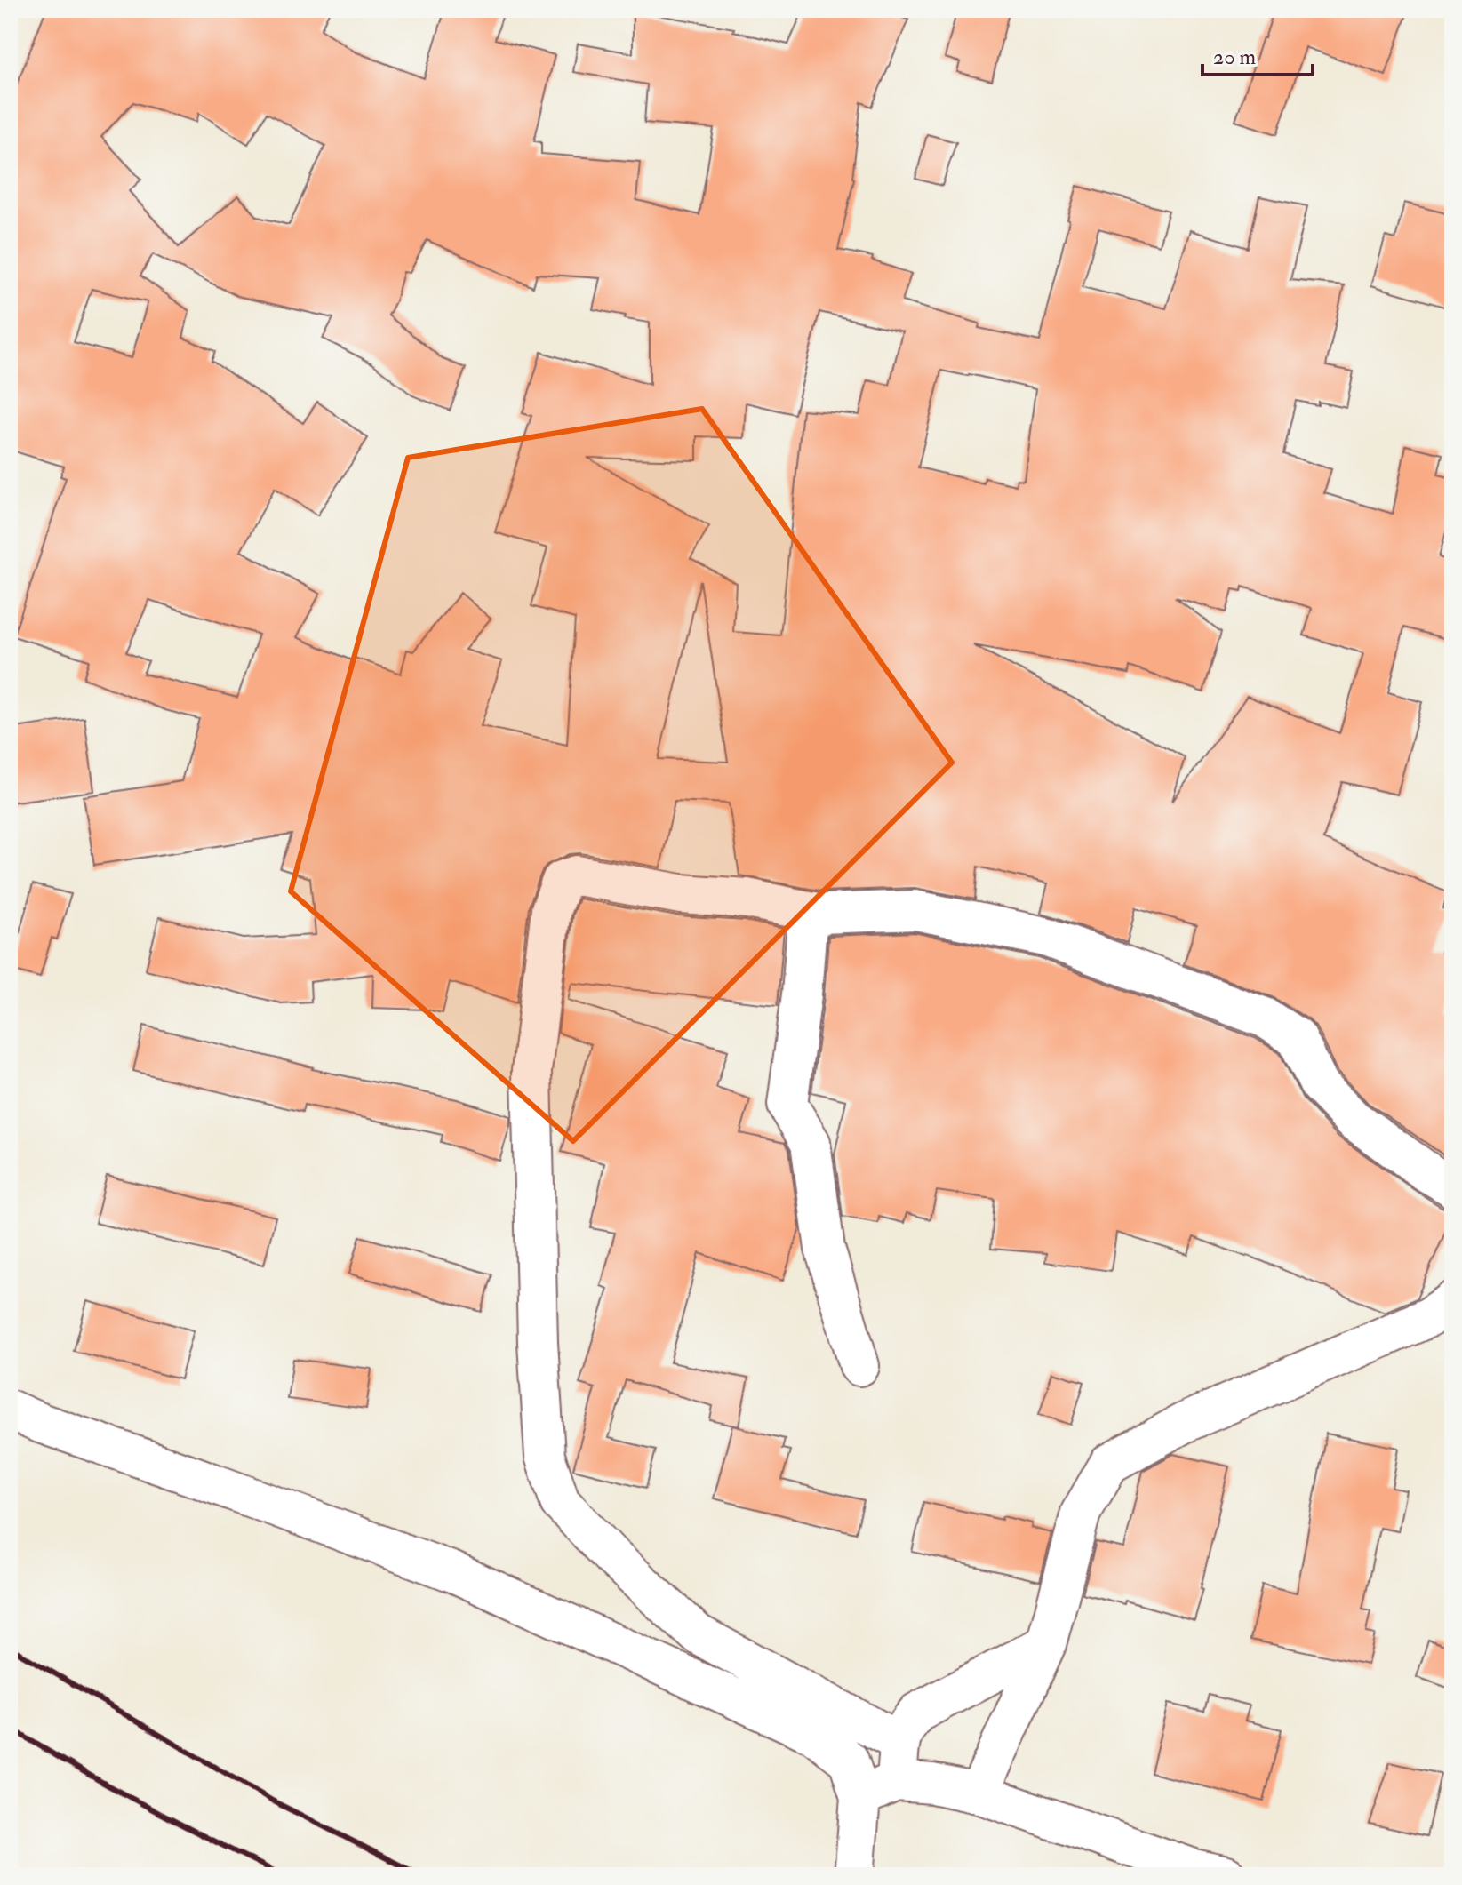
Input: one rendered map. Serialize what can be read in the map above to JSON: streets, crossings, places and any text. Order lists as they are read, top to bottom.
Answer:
{
  "scale_bar": "20 m"
}
